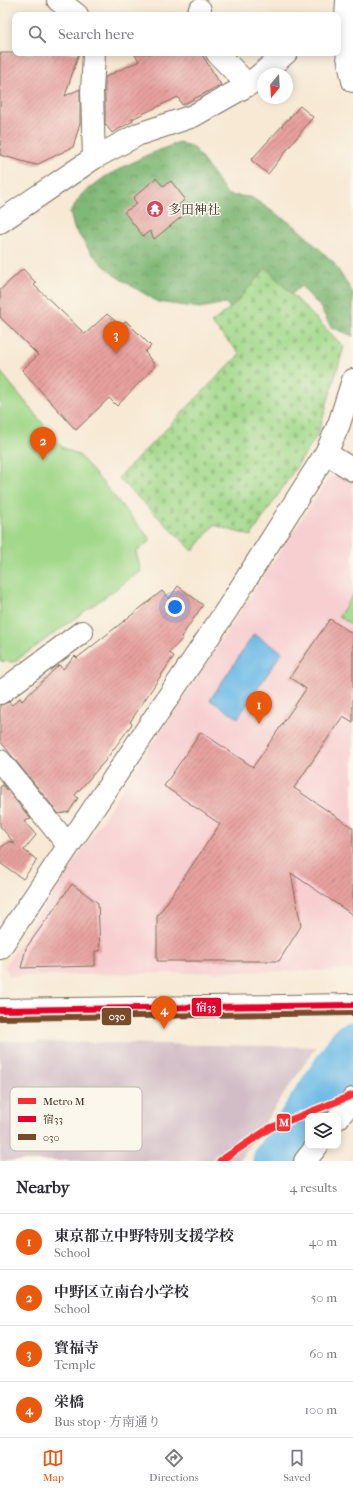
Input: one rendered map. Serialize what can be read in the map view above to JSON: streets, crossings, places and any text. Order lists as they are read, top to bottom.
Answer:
{
  "places": {
    "temple": ["多田神社"]
  },
  "lines": ["transit line 宿33", "transit line 030", "metro line M"],
  "legend": ["Metro M", "宿33", "030"],
  "north": "bottom",
  "page": {
    "search": "Search here",
    "pins": [
      "3",
      "2",
      "1",
      "4"
    ],
    "heading": ["Nearby", "4 results"],
    "list": [
      {
        "mark": "1",
        "name": "東京都立中野特別支援学校",
        "note": "School",
        "value": "40 m"
      },
      {
        "mark": "2",
        "name": "中野区立南台小学校",
        "note": "School",
        "value": "50 m"
      },
      {
        "mark": "3",
        "name": "寳福寺",
        "note": "Temple",
        "value": "60 m"
      },
      {
        "mark": "4",
        "name": "栄橋",
        "note": "Bus stop · 方南通り",
        "value": "100 m"
      }
    ],
    "nav": ["Map", "Directions", "Saved"]
  }
}
